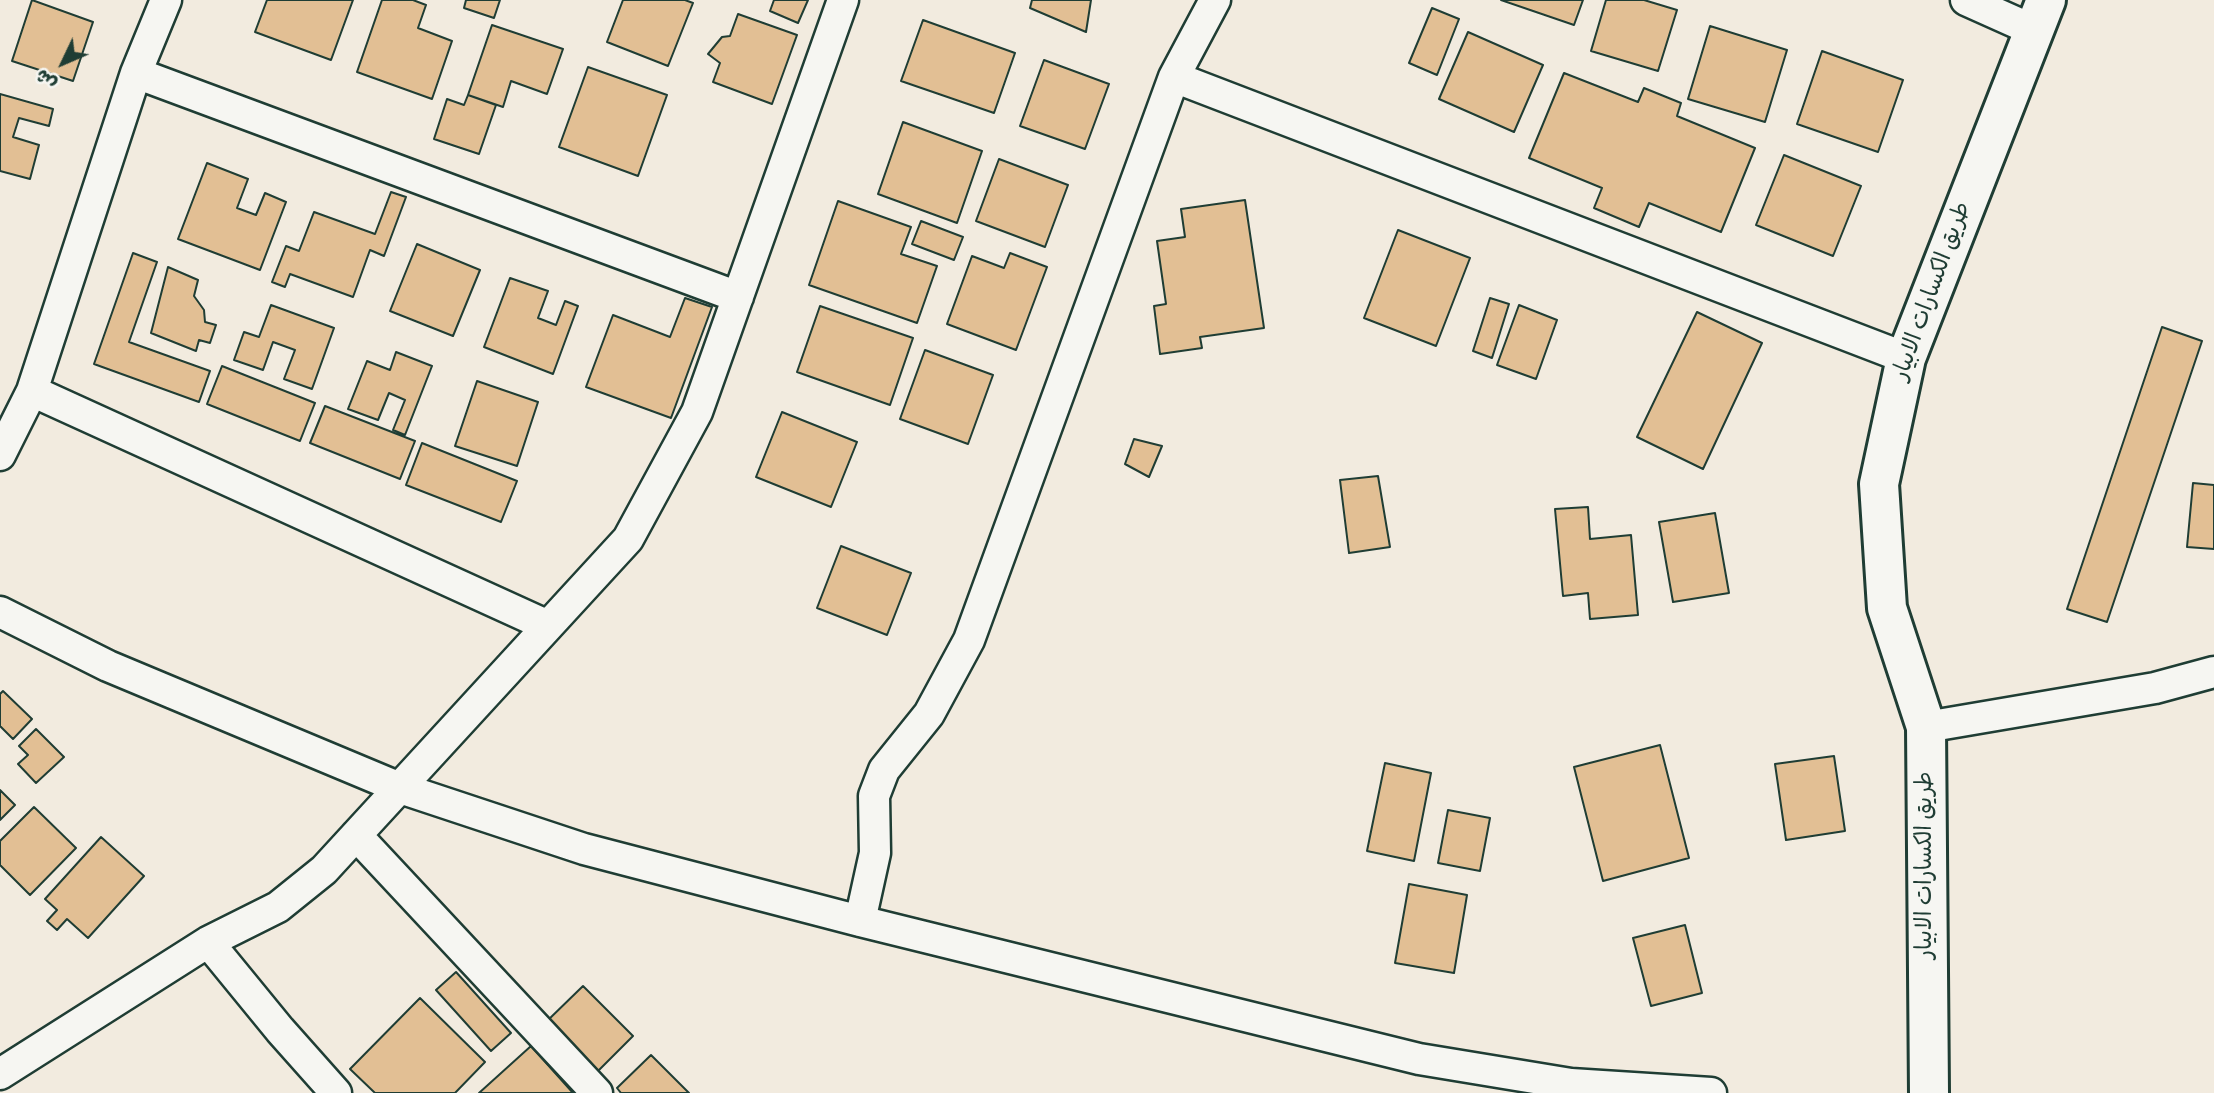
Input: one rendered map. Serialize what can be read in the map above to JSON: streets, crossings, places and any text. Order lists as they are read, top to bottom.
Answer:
{
  "streets": {
    "street": ["طريق الكسارات الابيار"]
  },
  "north": "bottom left"
}
